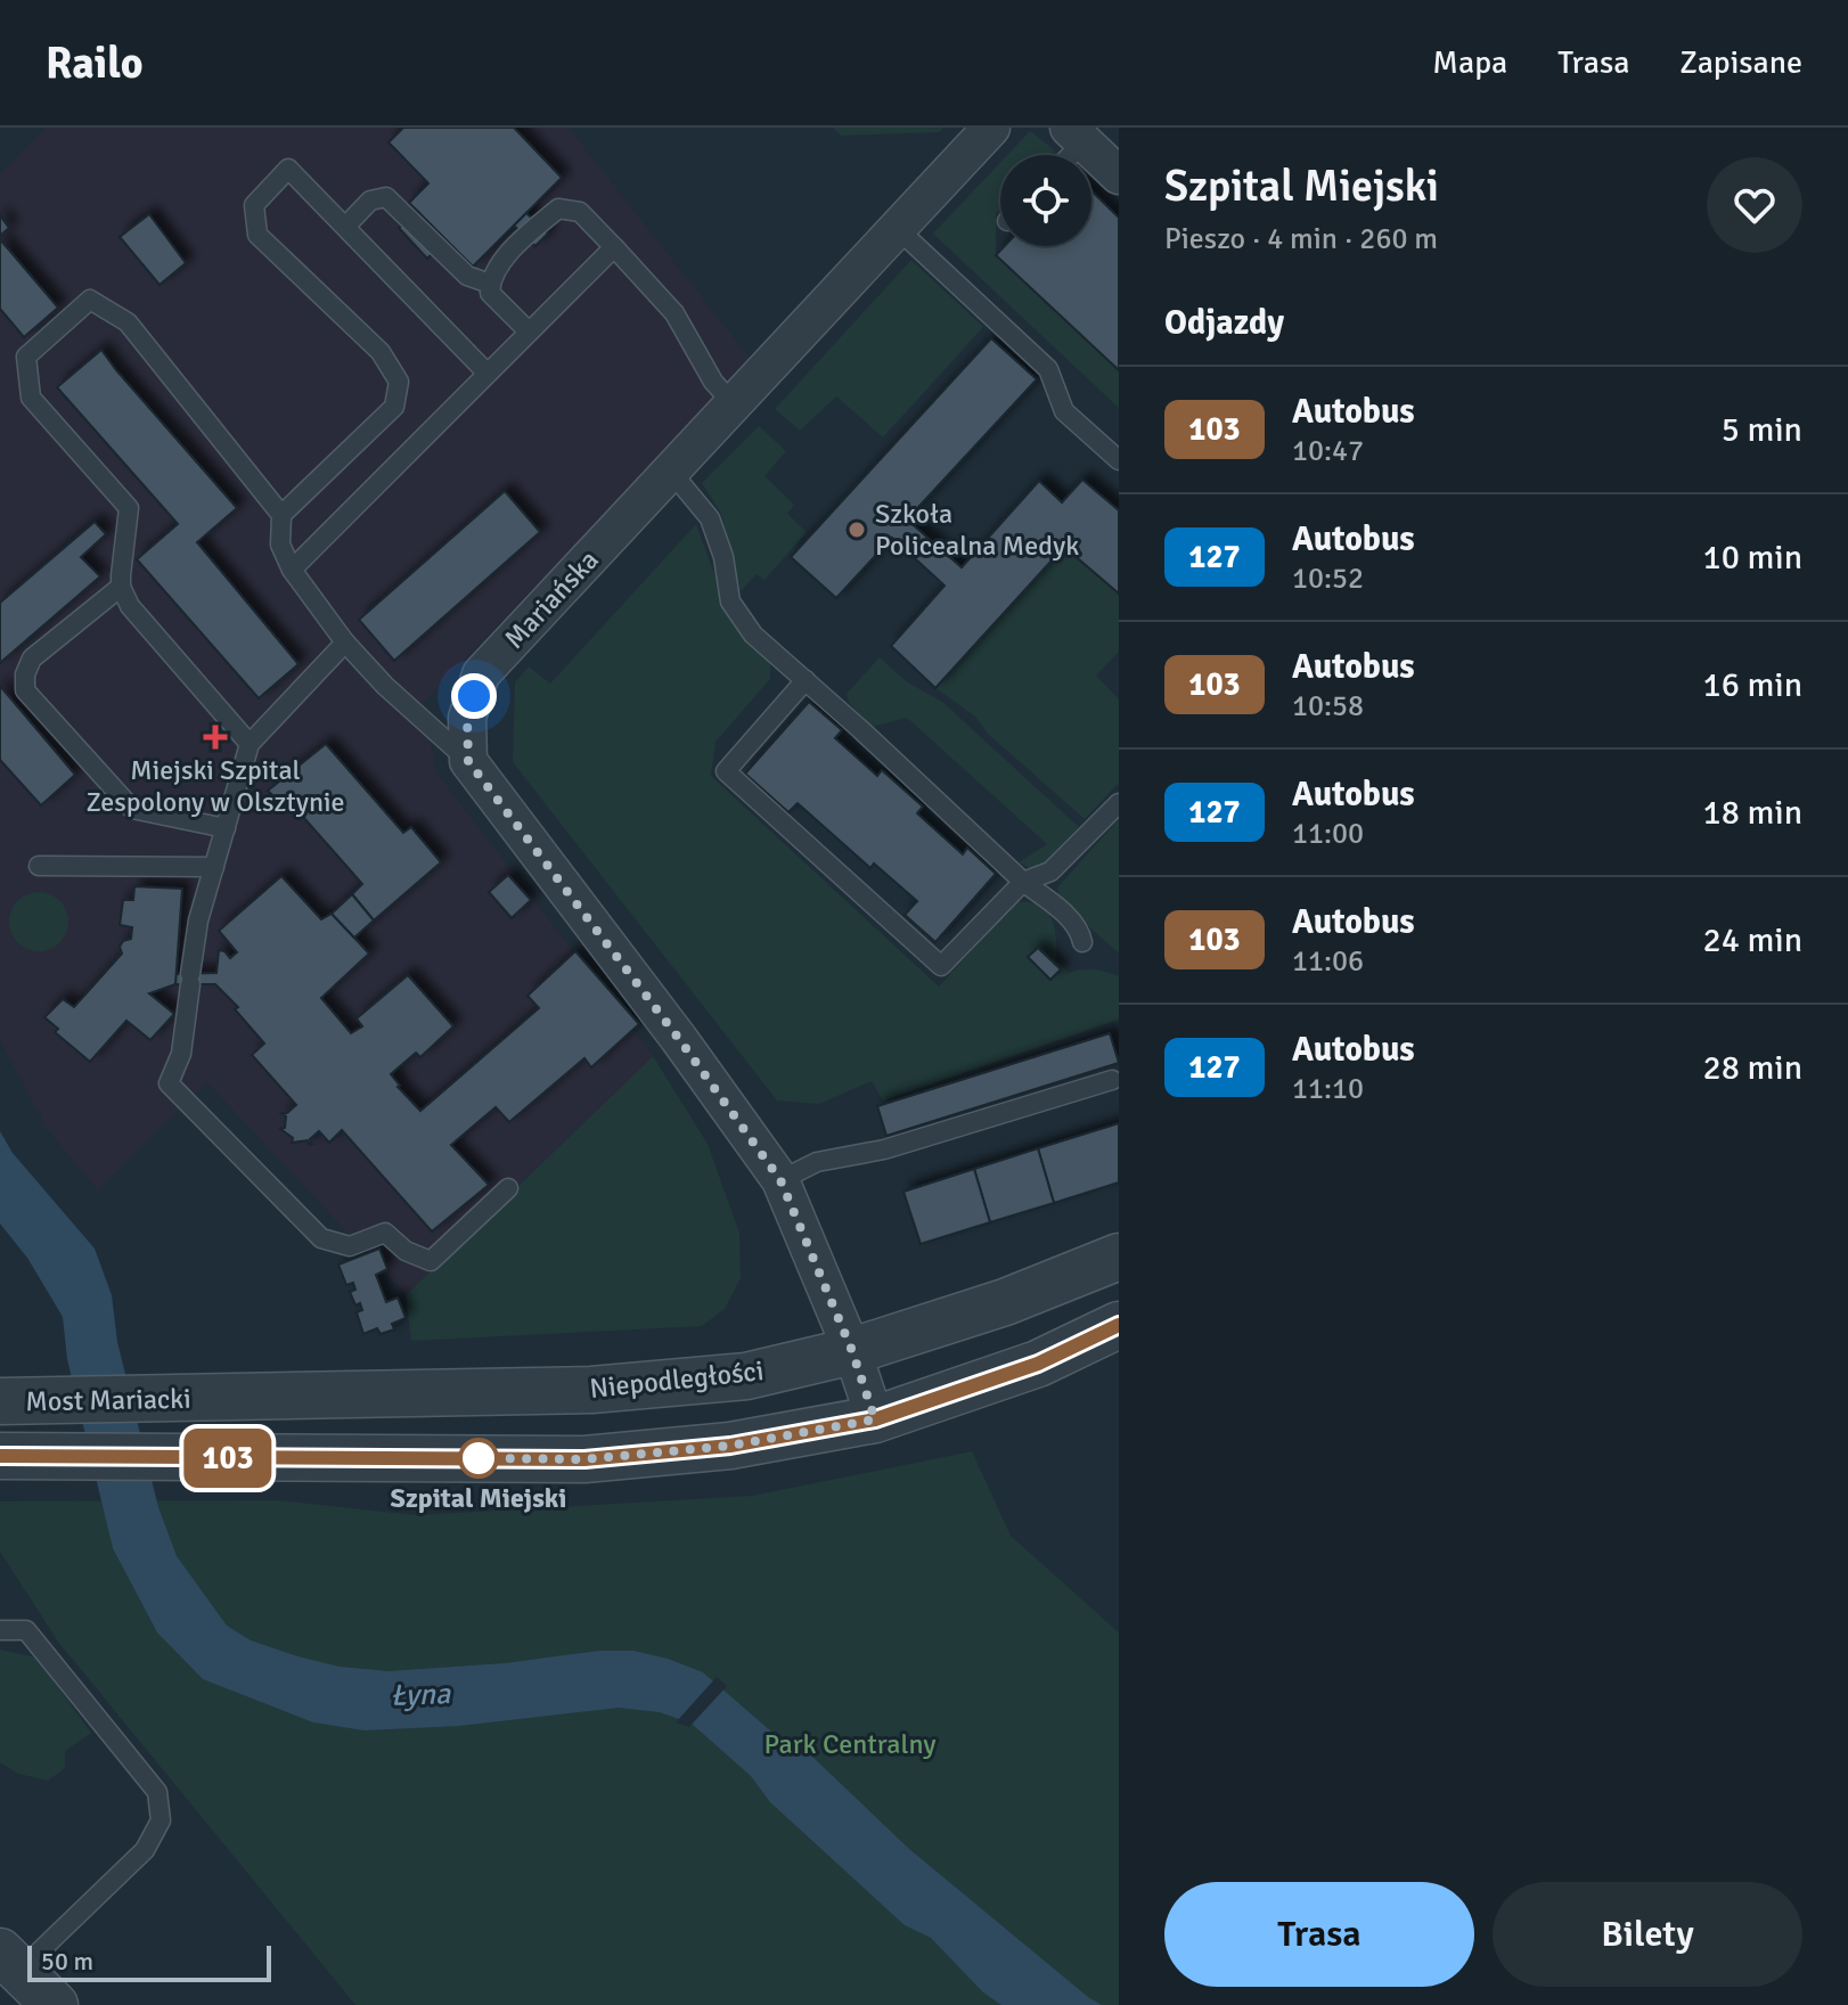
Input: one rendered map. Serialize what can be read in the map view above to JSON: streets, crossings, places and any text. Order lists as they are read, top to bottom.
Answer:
{
  "streets": {
    "street": ["Mariańska", "Niepodległości", "Most Mariacki"]
  },
  "crossings": [
    ["Niepodległości", "Most Mariacki"]
  ],
  "water": ["Łyna"],
  "parks": ["Park Centralny"],
  "places": {
    "other": ["Szkoła Policealna Medyk", "Szpital Miejski"],
    "health": ["Miejski Szpital Zespolony w Olsztynie"]
  },
  "lines": ["bus line 103"],
  "scale_bar": "50 m",
  "page": {
    "header": "Railo",
    "nav": ["Mapa", "Trasa", "Zapisane"],
    "on_map": "103",
    "heading": [
      ["Szpital Miejski", "Pieszo · 4 min · 260 m"],
      "Odjazdy"
    ],
    "list": [
      {
        "mark": "103",
        "name": "Autobus",
        "note": "10:47",
        "value": "5 min"
      },
      {
        "mark": "127",
        "name": "Autobus",
        "note": "10:52",
        "value": "10 min"
      },
      {
        "mark": "103",
        "name": "Autobus",
        "note": "10:58",
        "value": "16 min"
      },
      {
        "mark": "127",
        "name": "Autobus",
        "note": "11:00",
        "value": "18 min"
      },
      {
        "mark": "103",
        "name": "Autobus",
        "note": "11:06",
        "value": "24 min"
      },
      {
        "mark": "127",
        "name": "Autobus",
        "note": "11:10",
        "value": "28 min"
      }
    ],
    "buttons": ["Trasa", "Bilety"],
    "scale": "50 m"
  }
}
